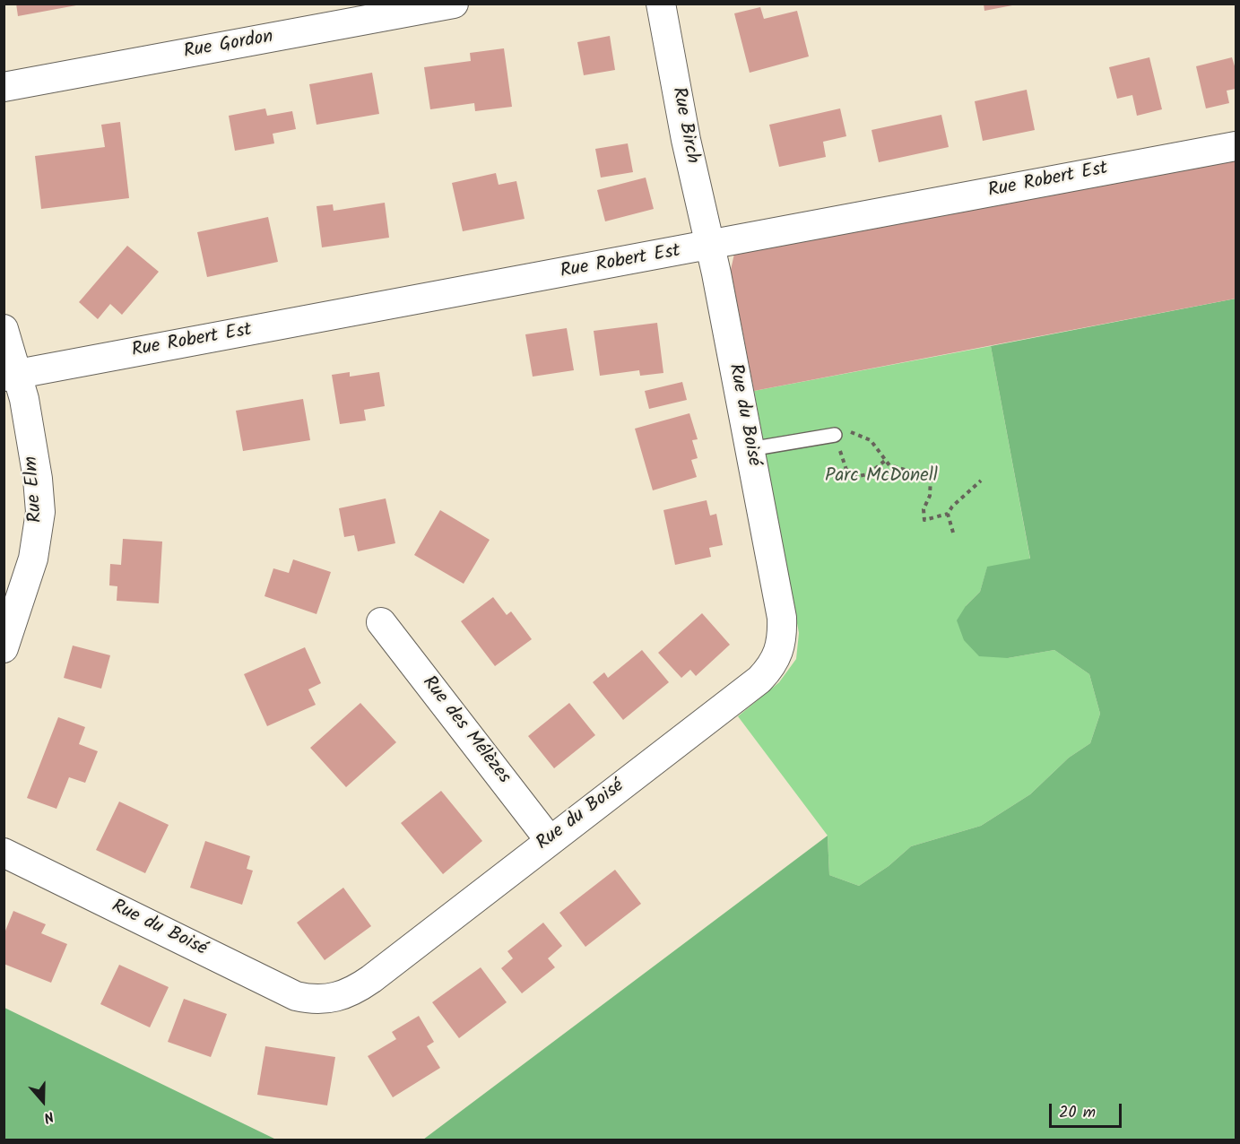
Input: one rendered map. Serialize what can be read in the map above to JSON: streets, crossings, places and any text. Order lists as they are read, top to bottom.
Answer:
{
  "streets": {
    "street": [
      "Rue Gordon",
      "Rue Birch",
      "Rue Robert Est",
      "Rue du Boisé",
      "Rue Elm",
      "Rue des Mélèzes"
    ]
  },
  "crossings": [
    ["Rue Birch", "Rue Robert Est"],
    ["Rue Birch", "Rue du Boisé"],
    ["Rue Robert Est", "Rue du Boisé"],
    ["Rue Robert Est", "Rue Elm"],
    ["Rue du Boisé", "Rue des Mélèzes"]
  ],
  "parks": ["Parc McDonell"],
  "scale_bar": "20 m",
  "north": "bottom"
}
